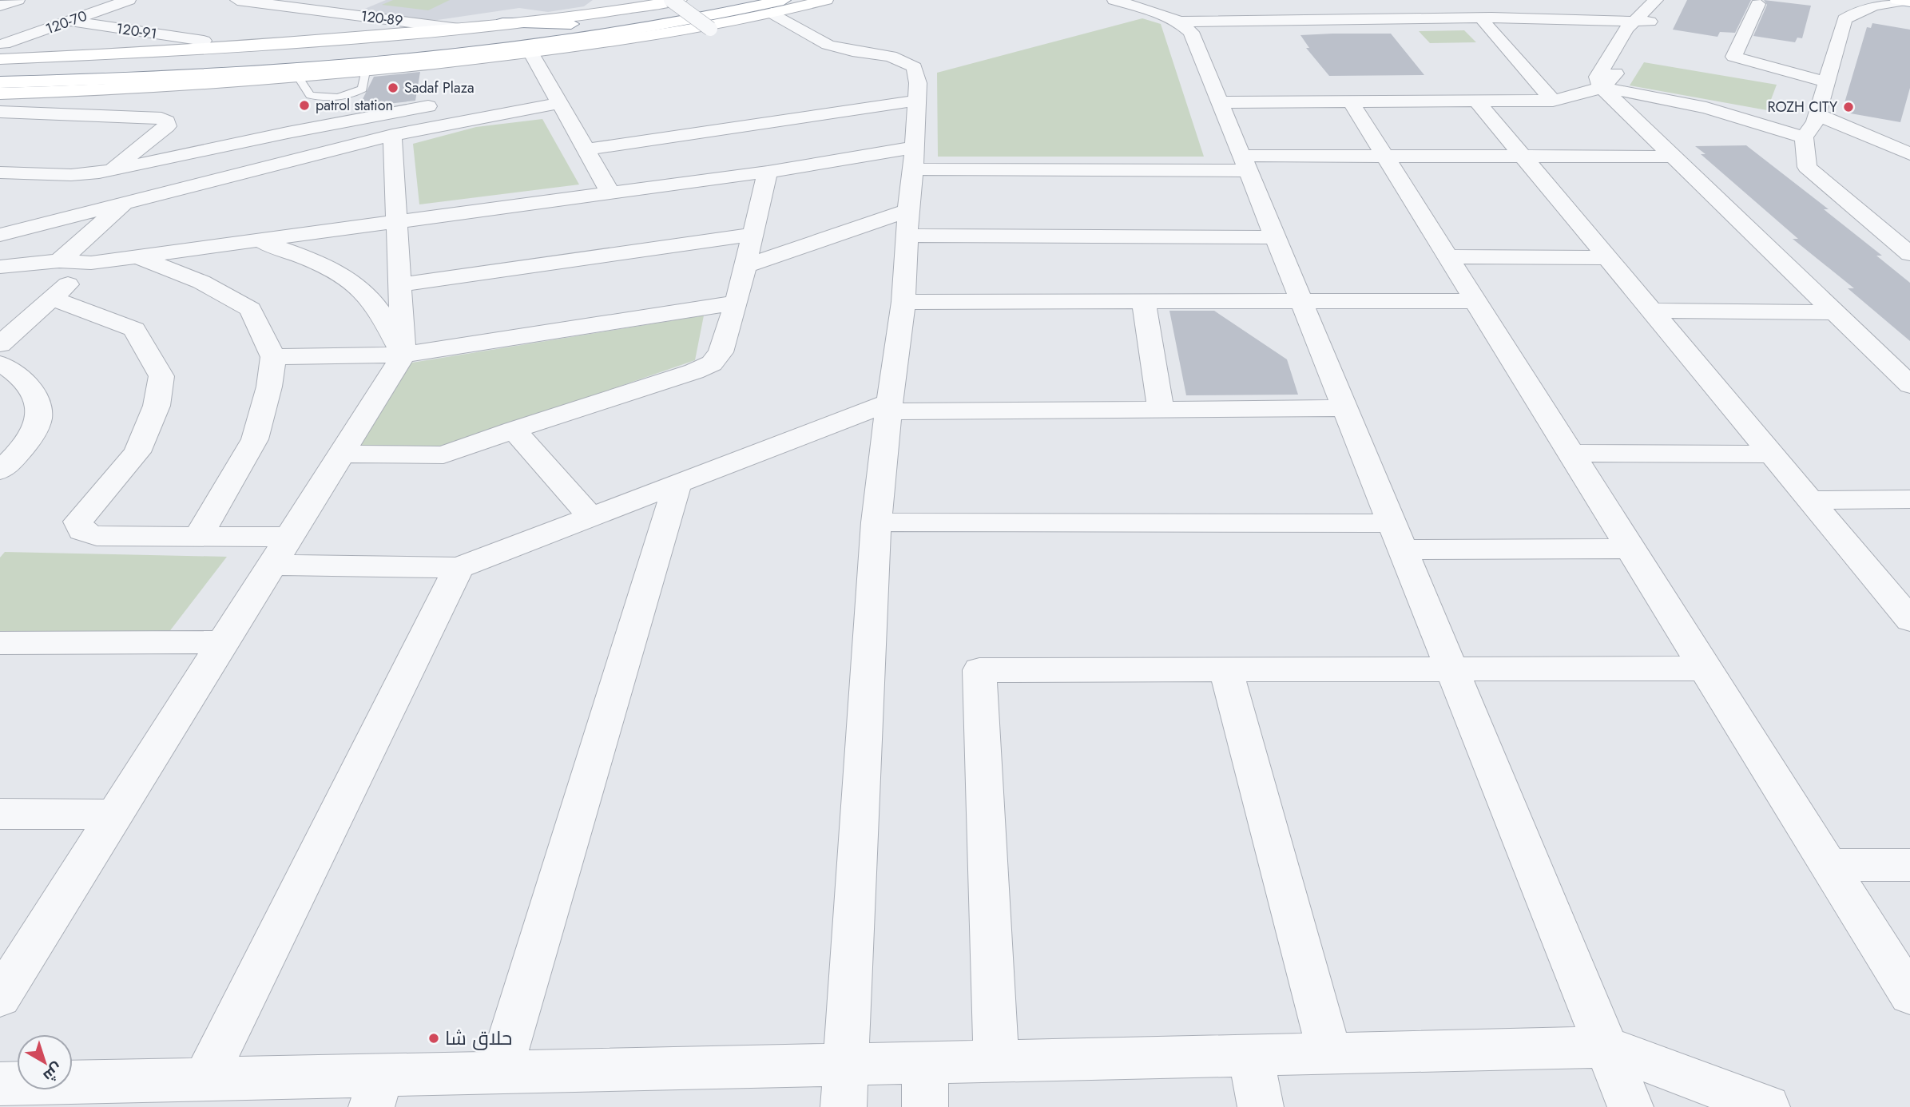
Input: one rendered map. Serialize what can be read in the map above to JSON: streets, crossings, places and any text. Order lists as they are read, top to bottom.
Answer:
{
  "streets": {
    "street": ["120-89", "120-70", "120-91"]
  },
  "crossings": [
    ["120-70", "120-91"]
  ],
  "places": [
    "Sadaf Plaza",
    "patrol station",
    "ROZH CITY",
    "حلاق شا"
  ],
  "north": "bottom right"
}
